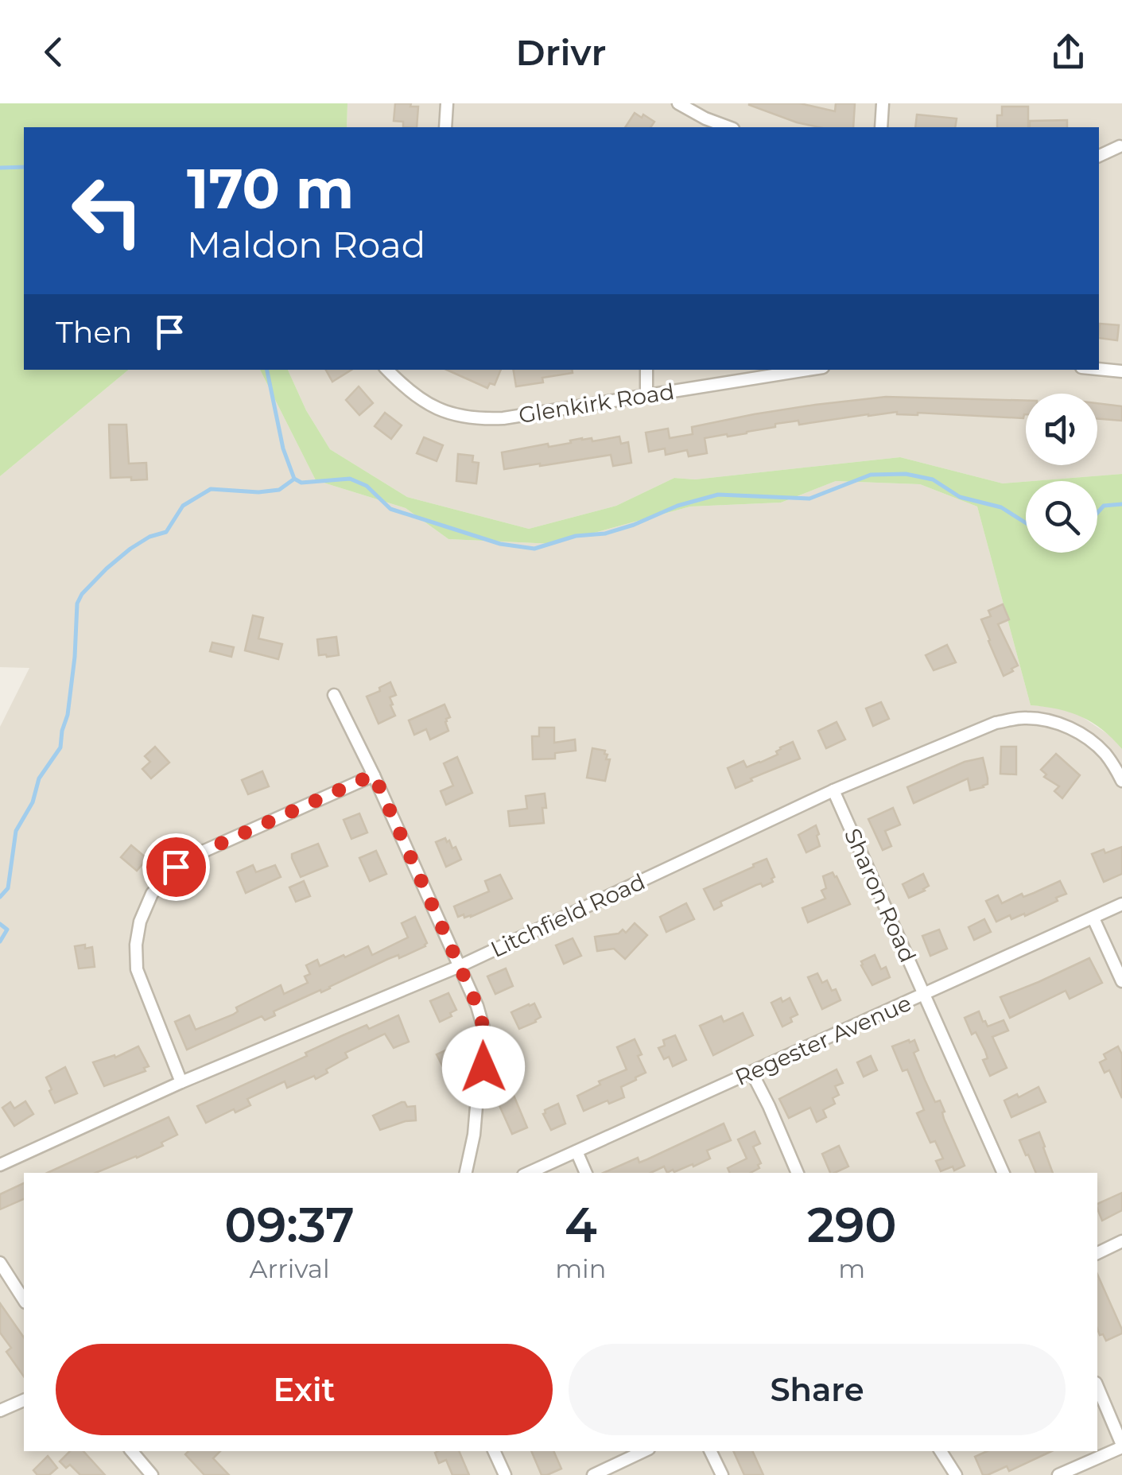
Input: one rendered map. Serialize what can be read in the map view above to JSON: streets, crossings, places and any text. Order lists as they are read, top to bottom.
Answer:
{
  "streets": {
    "street": [
      "Glenkirk Road",
      "Sharon Road",
      "Litchfield Road",
      "Regester Avenue"
    ]
  },
  "crossings": [
    ["Sharon Road", "Litchfield Road"],
    ["Sharon Road", "Regester Avenue"]
  ],
  "page": {
    "header": "Drivr",
    "turn": ["170 m", "Maldon Road"],
    "then": "Then",
    "eta": [
      "09:37",
      "Arrival",
      "4",
      "min",
      "290",
      "m"
    ],
    "buttons": ["Exit", "Share"]
  }
}
